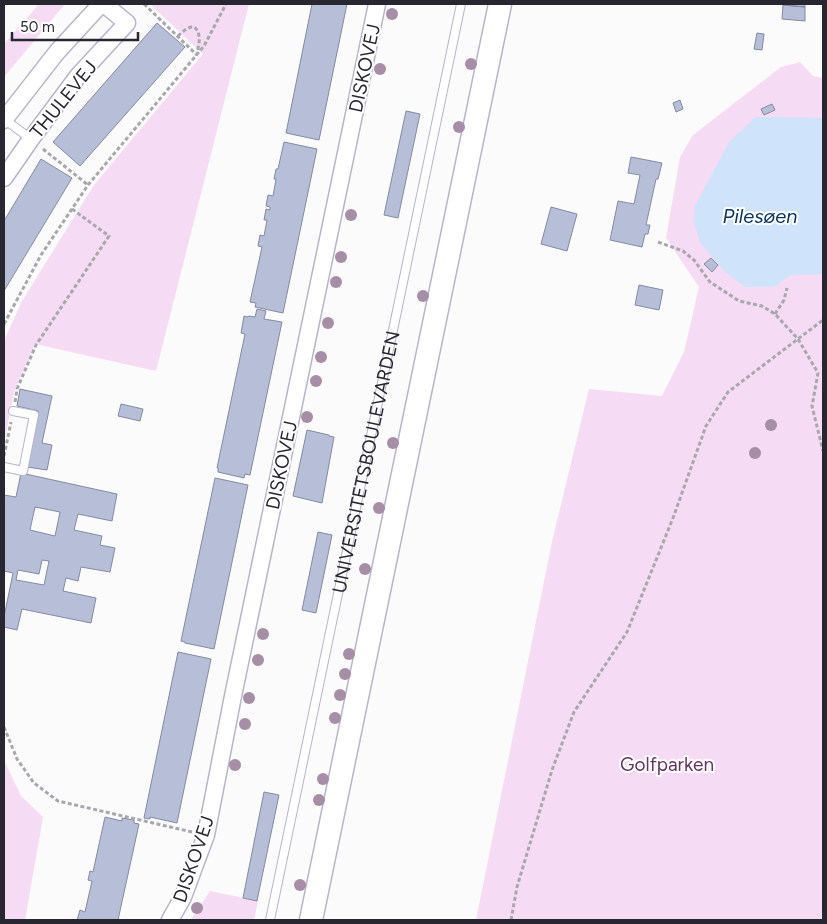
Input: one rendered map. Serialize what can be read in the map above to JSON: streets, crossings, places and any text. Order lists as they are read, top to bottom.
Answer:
{
  "streets": {
    "main road": ["UNIVERSITETSBOULEVARDEN"],
    "street": ["DISKOVEJ", "THULEVEJ"]
  },
  "water": ["Pilesøen"],
  "parks": ["Golfparken"],
  "scale_bar": "50 m"
}
